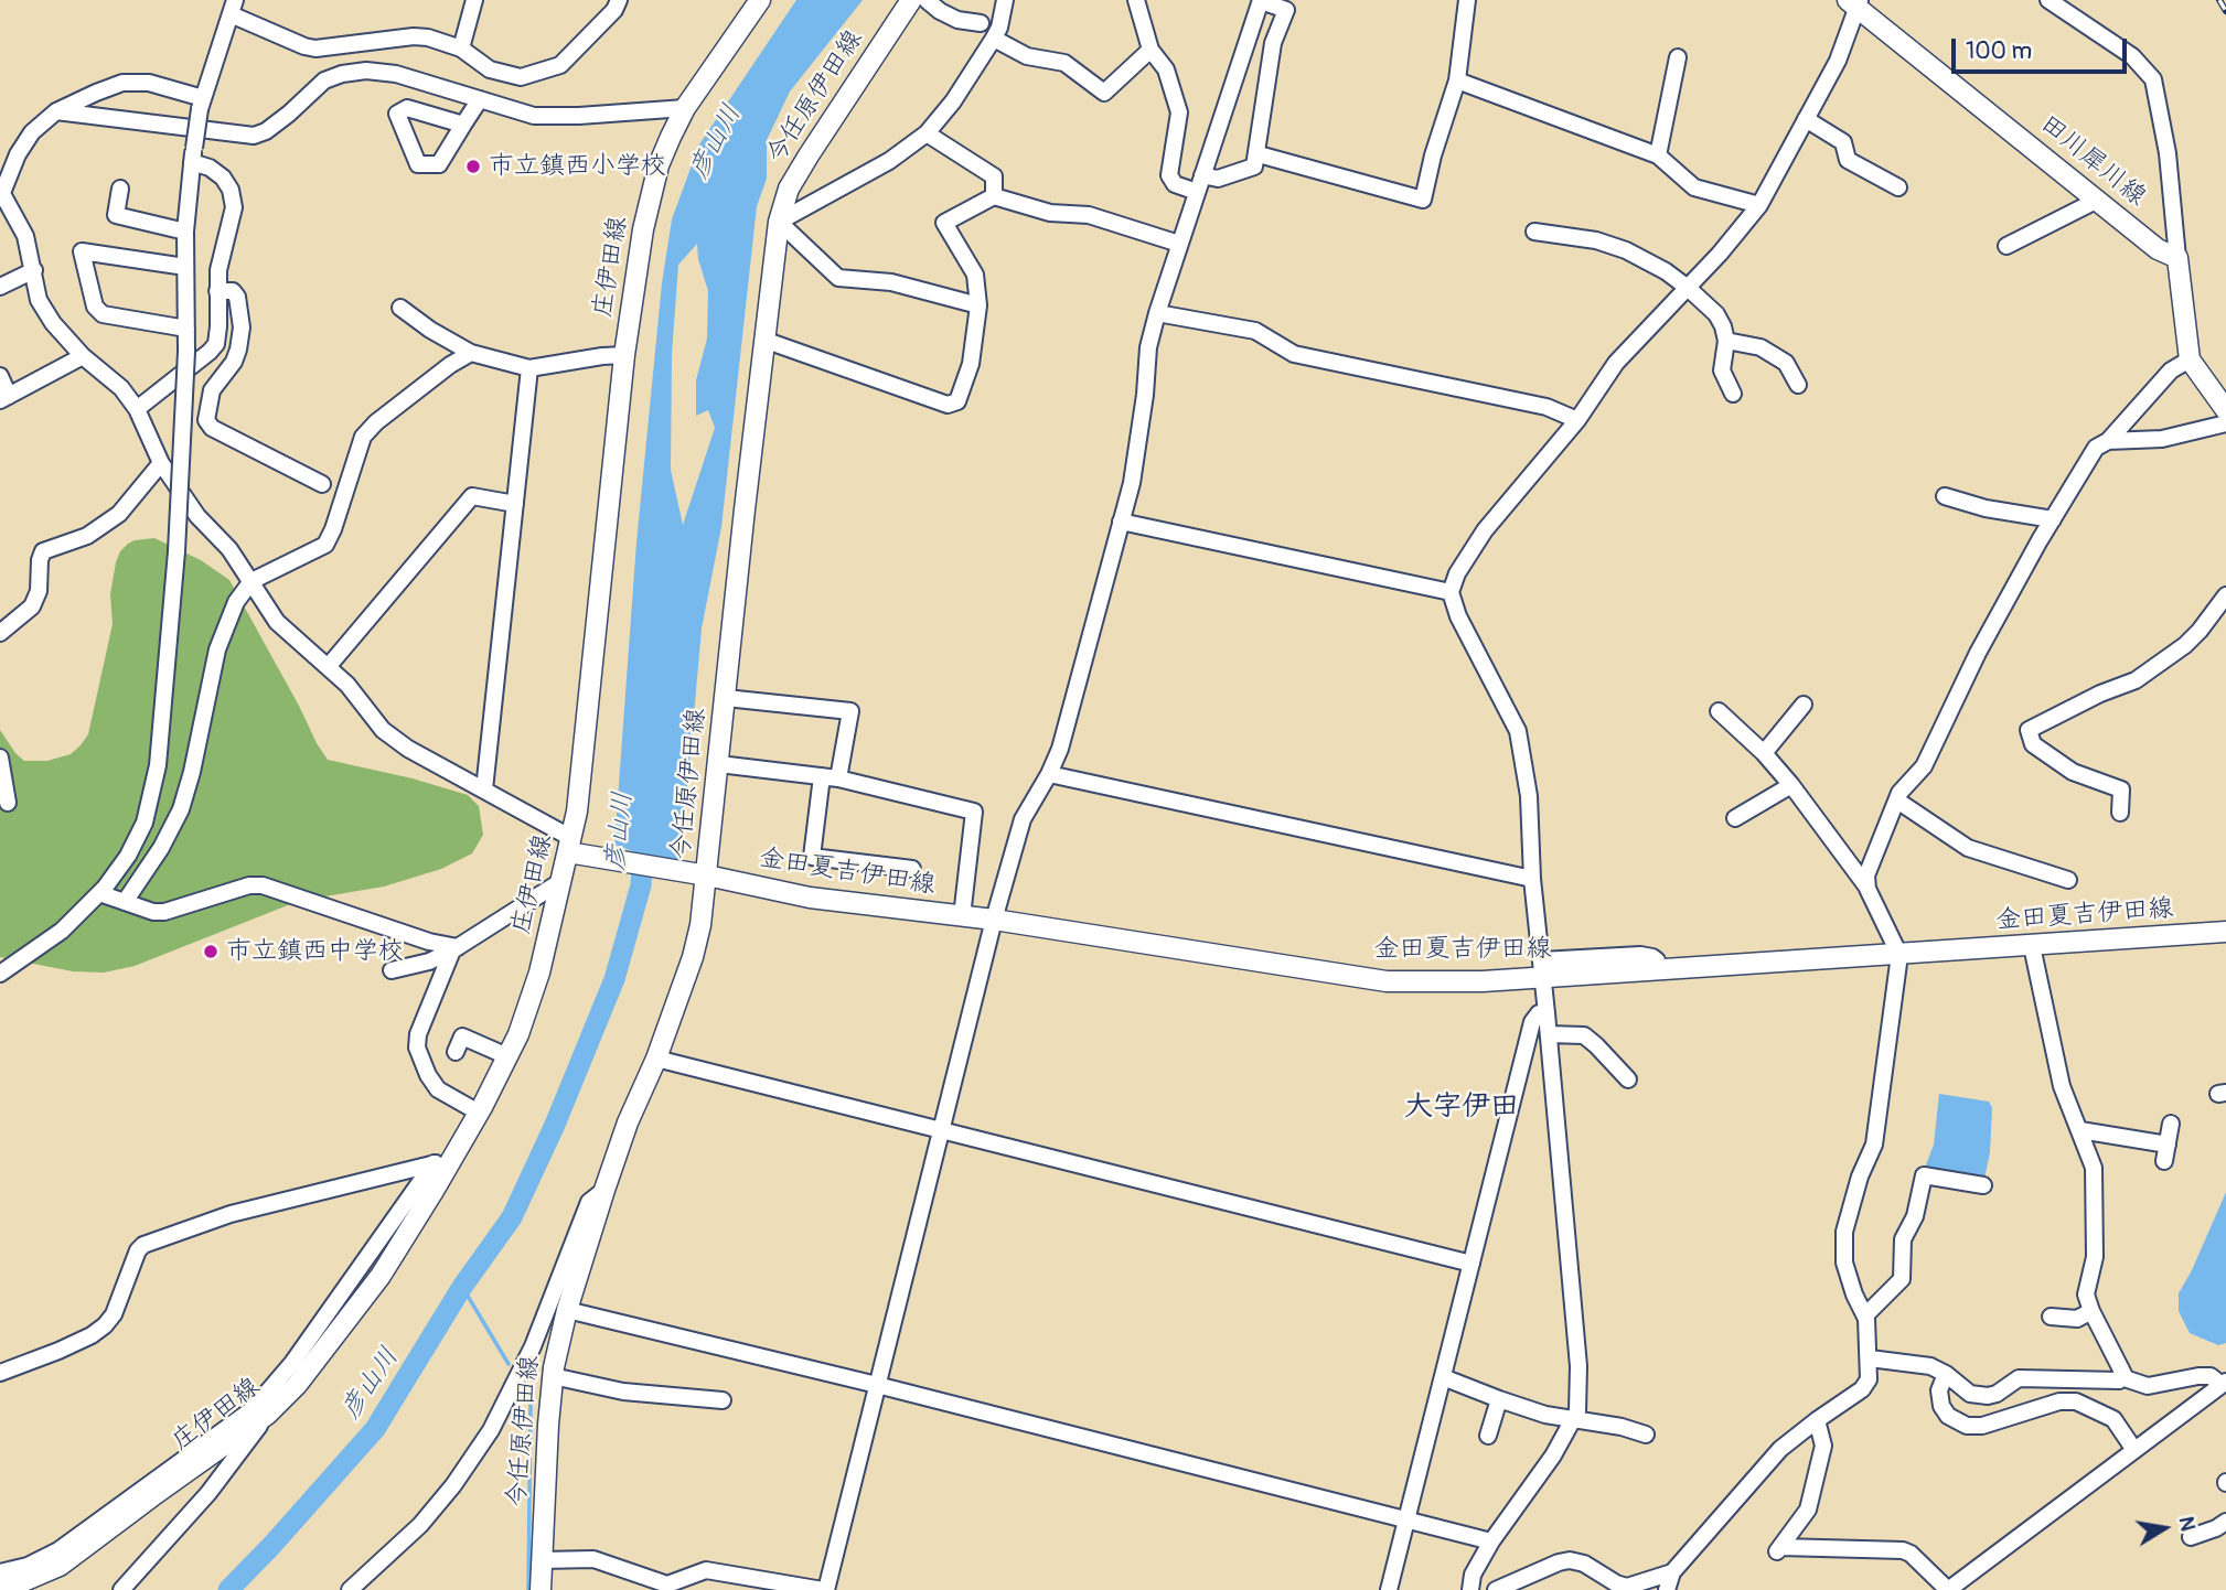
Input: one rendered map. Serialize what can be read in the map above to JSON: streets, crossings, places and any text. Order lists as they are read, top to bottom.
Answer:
{
  "streets": {
    "main road": [
      "今任原伊田線",
      "田川犀川線",
      "庄伊田線",
      "金田夏吉伊田線"
    ]
  },
  "crossings": [
    ["今任原伊田線", "金田夏吉伊田線"],
    ["庄伊田線", "金田夏吉伊田線"]
  ],
  "districts": ["大字伊田"],
  "water": ["彦山川"],
  "places": ["市立鎮西小学校", "市立鎮西中学校"],
  "scale_bar": "100 m",
  "north": "right"
}
